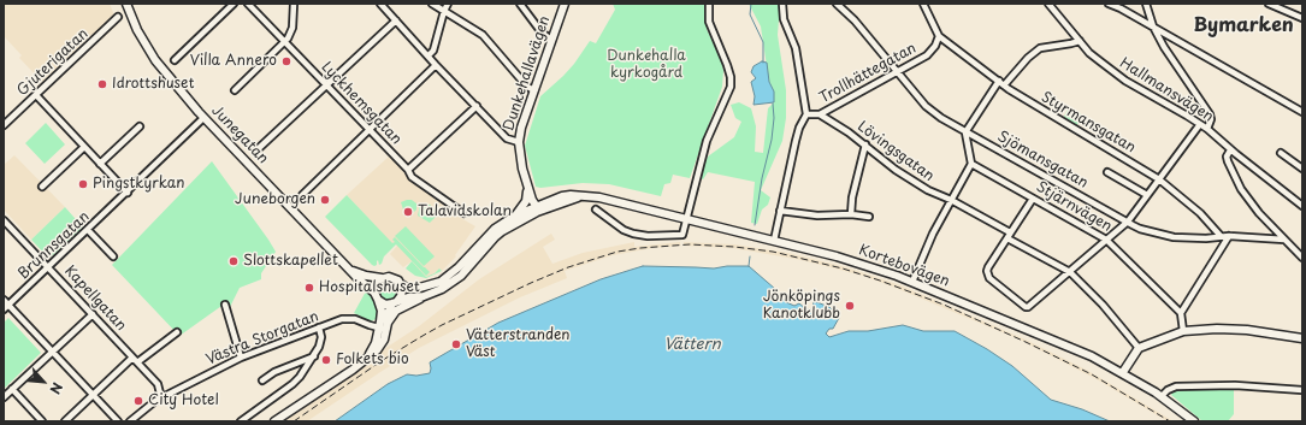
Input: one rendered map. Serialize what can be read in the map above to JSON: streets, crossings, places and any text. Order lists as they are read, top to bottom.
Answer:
{
  "streets": {
    "street": [
      "Gjuterigatan",
      "Dunkehallavägen",
      "Trollhättegatan",
      "Hallmansvägen",
      "Lyckhemsgatan",
      "Styrmansgatan",
      "Junegatan",
      "Lövingsgatan",
      "Sjömansgatan",
      "Stjärnvägen",
      "Brunnsgatan",
      "Kortebovägen",
      "Kapellgatan",
      "Västra Storgatan"
    ]
  },
  "crossings": [
    ["Dunkehallavägen", "Kortebovägen"],
    ["Trollhättegatan", "Styrmansgatan"],
    ["Trollhättegatan", "Lövingsgatan"],
    ["Trollhättegatan", "Sjömansgatan"],
    ["Trollhättegatan", "Kortebovägen"],
    ["Styrmansgatan", "Sjömansgatan"],
    ["Junegatan", "Brunnsgatan"],
    ["Junegatan", "Kortebovägen"],
    ["Brunnsgatan", "Kapellgatan"],
    ["Kapellgatan", "Västra Storgatan"]
  ],
  "districts": ["Bymarken"],
  "water": ["Vättern"],
  "parks": ["Dunkehalla kyrkogård"],
  "places": [
    "Villa Annero",
    "Idrottshuset",
    "Pingstkyrkan",
    "Juneborgen",
    "Talavidskolan",
    "Slottskapellet",
    "Hospitalshuset",
    "Jönköpings Kanotklubb",
    "Vätterstranden Väst",
    "Folkets bio",
    "City Hotel"
  ],
  "north": "bottom right"
}
